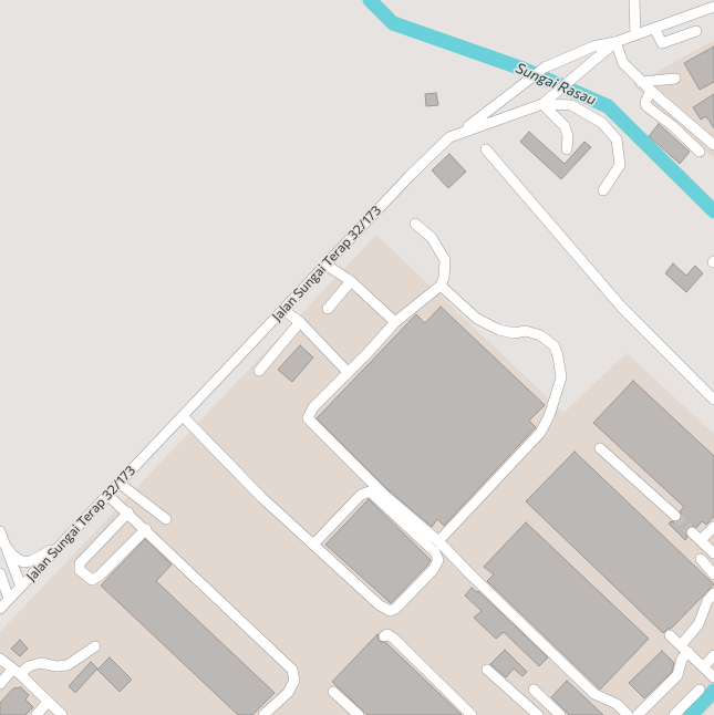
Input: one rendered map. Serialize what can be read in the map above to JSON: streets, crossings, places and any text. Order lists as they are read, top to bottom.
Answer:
{
  "streets": {
    "street": ["Jalan Sungai Terap 32/173"]
  },
  "water": ["Sungai Rasau"]
}
